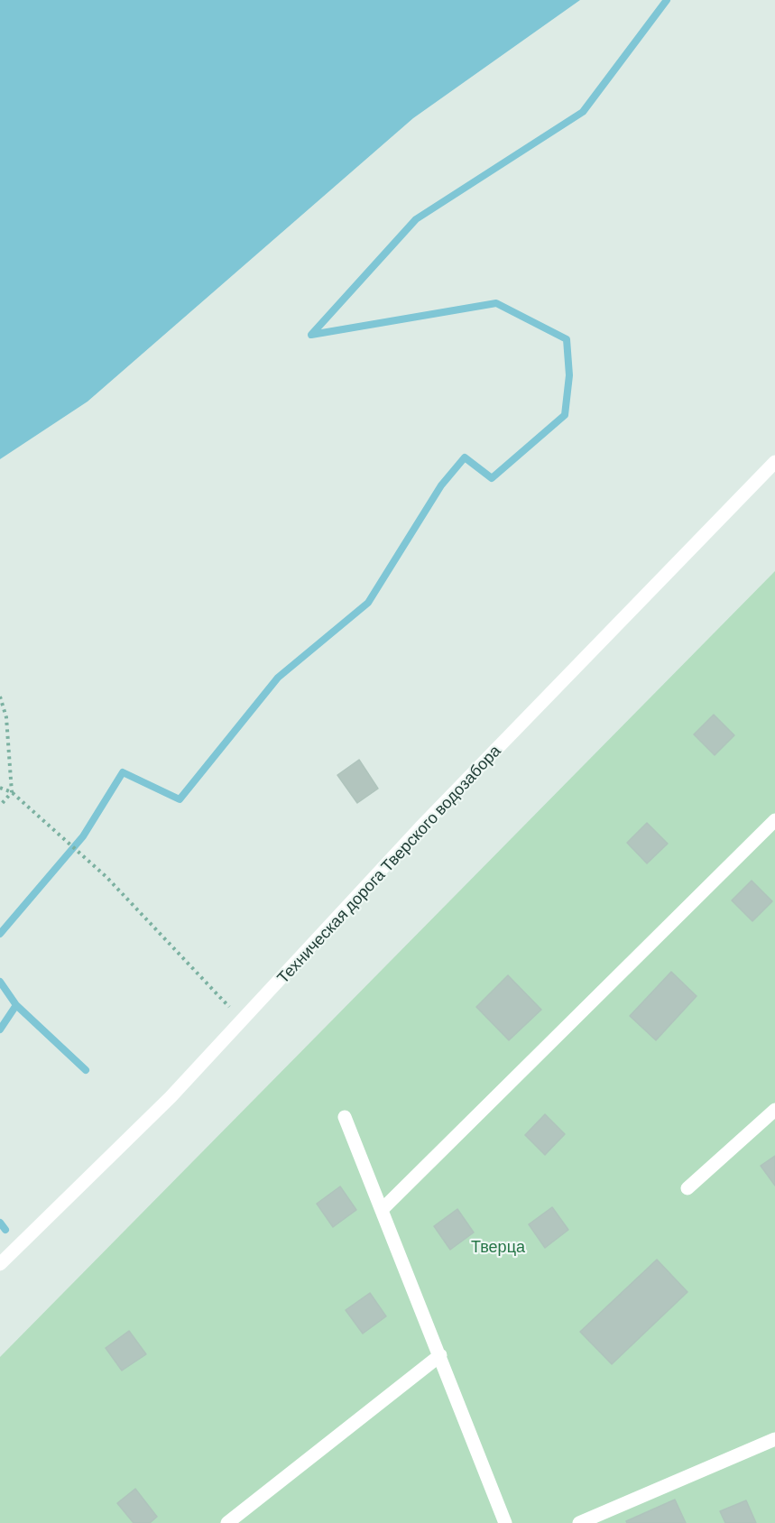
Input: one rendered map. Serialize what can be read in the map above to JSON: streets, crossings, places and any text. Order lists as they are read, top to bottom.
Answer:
{
  "streets": {
    "lane": ["Техническая дорога Тверского водозабора"]
  },
  "parks": ["Тверца"]
}
